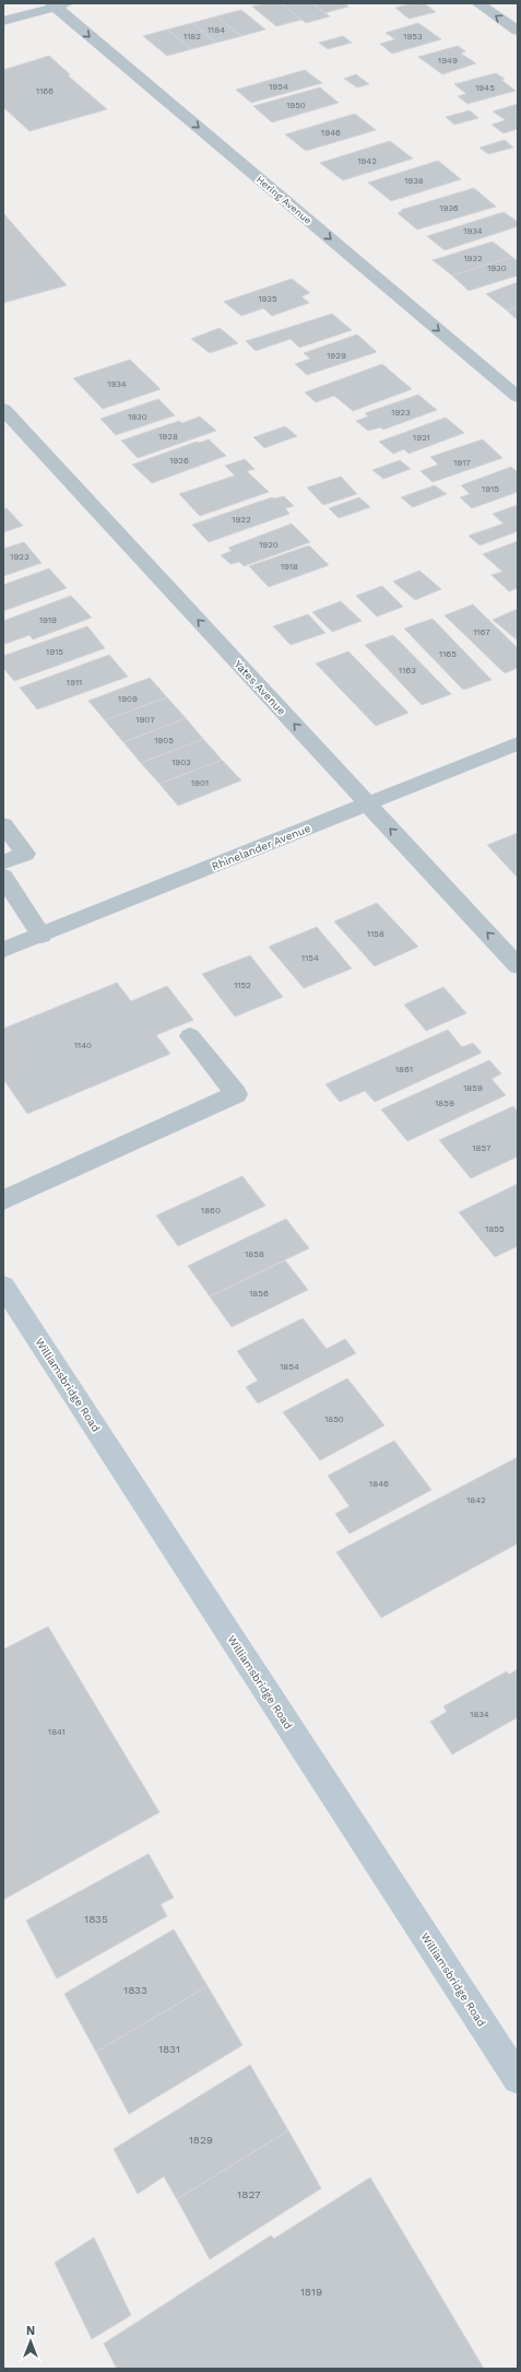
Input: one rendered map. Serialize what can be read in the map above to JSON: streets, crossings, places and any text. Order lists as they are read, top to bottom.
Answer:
{
  "streets": {
    "main road": ["Williamsbridge Road"],
    "street": ["Hering Avenue", "Yates Avenue", "Rhinelander Avenue"]
  },
  "crossings": [
    ["Yates Avenue", "Rhinelander Avenue"]
  ],
  "one_way": ["Hering Avenue", "Yates Avenue"],
  "house_numbers": [
    "1184",
    "1182",
    "1953",
    "1949",
    "1954",
    "1945",
    "1166",
    "1950",
    "1946",
    "1942",
    "1938",
    "1936",
    "1934",
    "1932",
    "1930",
    "1935",
    "1929",
    "1934",
    "1923",
    "1930",
    "1928",
    "1921",
    "1926",
    "1917",
    "1915",
    "1922",
    "1920",
    "1923",
    "1918",
    "1919",
    "1167",
    "1915",
    "1165",
    "1163",
    "1911",
    "1909",
    "1907",
    "1905",
    "1903",
    "1901",
    "1158",
    "1154",
    "1152",
    "1140",
    "1861",
    "1859",
    "1859",
    "1857",
    "1860",
    "1855",
    "1858",
    "1856",
    "1854",
    "1850",
    "1846",
    "1842",
    "1834",
    "1841",
    "1835",
    "1833",
    "1831",
    "1829",
    "1827",
    "1819"
  ],
  "north": "top"
}
